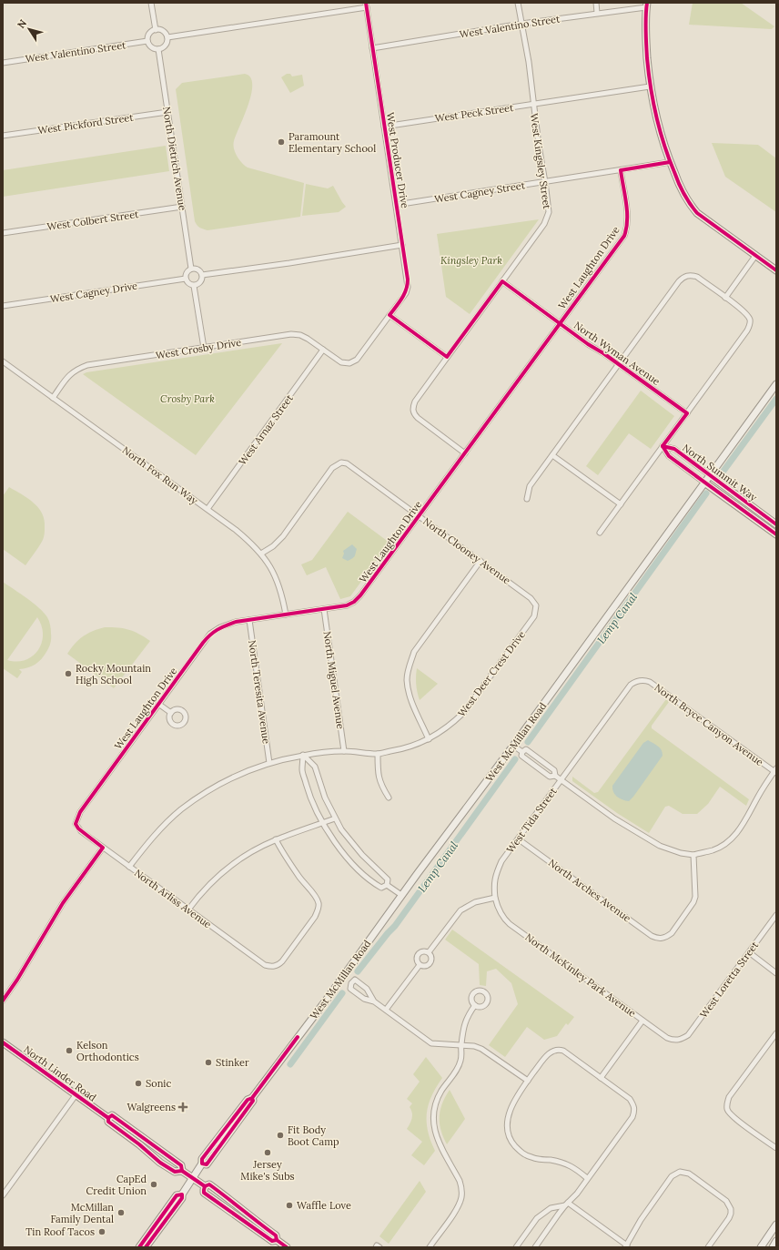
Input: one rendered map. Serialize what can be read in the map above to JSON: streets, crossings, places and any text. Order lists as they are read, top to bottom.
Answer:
{
  "streets": {
    "main road": ["North Summit Way", "West McMillan Road", "North Linder Road"],
    "street": [
      "West Valentino Street",
      "West Peck Street",
      "West Pickford Street",
      "North Dietrich Avenue",
      "West Producer Drive",
      "West Kingsley Street",
      "West Cagney Street",
      "West Colbert Street",
      "West Laughton Drive",
      "West Cagney Drive",
      "West Crosby Drive",
      "North Wyman Avenue",
      "West Arnaz Street",
      "North Fox Run Way",
      "North Clooney Avenue",
      "West Deer Crest Drive",
      "North Miguel Avenue",
      "North Teresita Avenue",
      "North Bryce Canyon Avenue",
      "West Tida Street",
      "North Arches Avenue",
      "North Arliss Avenue",
      "North McKinley Park Avenue",
      "West Loretta Street"
    ]
  },
  "crossings": [
    ["West Valentino Street", "North Dietrich Avenue"],
    ["West Valentino Street", "West Producer Drive"],
    ["West Valentino Street", "West Kingsley Street"],
    ["West Peck Street", "West Producer Drive"],
    ["West Peck Street", "West Kingsley Street"],
    ["West Pickford Street", "North Dietrich Avenue"],
    ["North Dietrich Avenue", "West Colbert Street"],
    ["North Dietrich Avenue", "West Cagney Drive"],
    ["West Producer Drive", "West Cagney Street"],
    ["West Producer Drive", "West Crosby Drive"],
    ["West Kingsley Street", "West Cagney Street"],
    ["West Kingsley Street", "West Laughton Drive"],
    ["West Kingsley Street", "North Wyman Avenue"],
    ["West Cagney Street", "West Laughton Drive"],
    ["West Laughton Drive", "North Wyman Avenue"],
    ["West Laughton Drive", "North Fox Run Way"],
    ["West Laughton Drive", "North Clooney Avenue"],
    ["West Laughton Drive", "North Miguel Avenue"],
    ["West Laughton Drive", "North Teresita Avenue"],
    ["West Laughton Drive", "North Arliss Avenue"],
    ["West Crosby Drive", "West Arnaz Street"],
    ["West Crosby Drive", "North Fox Run Way"],
    ["West Arnaz Street", "North Fox Run Way"],
    ["North Summit Way", "West McMillan Road"],
    ["North Fox Run Way", "North Clooney Avenue"],
    ["North Clooney Avenue", "West Deer Crest Drive"],
    ["West Deer Crest Drive", "North Miguel Avenue"],
    ["West Deer Crest Drive", "North Teresita Avenue"],
    ["West Deer Crest Drive", "North Arliss Avenue"],
    ["North Bryce Canyon Avenue", "West Tida Street"],
    ["West McMillan Road", "North Linder Road"],
    ["West Tida Street", "North Arches Avenue"],
    ["West Tida Street", "North McKinley Park Avenue"],
    ["North McKinley Park Avenue", "West Loretta Street"]
  ],
  "water": ["Lemp Canal"],
  "parks": ["Kingsley Park", "Crosby Park"],
  "places": {
    "other": [
      "Paramount Elementary School",
      "Rocky Mountain High School",
      "Kelson Orthodontics",
      "Stinker",
      "Sonic",
      "Fit Body Boot Camp",
      "Jersey Mike's Subs",
      "CapEd Credit Union",
      "Waffle Love",
      "McMillan Family Dental",
      "Tin Roof Tacos"
    ],
    "health": ["Walgreens"]
  },
  "north": "top left"
}
